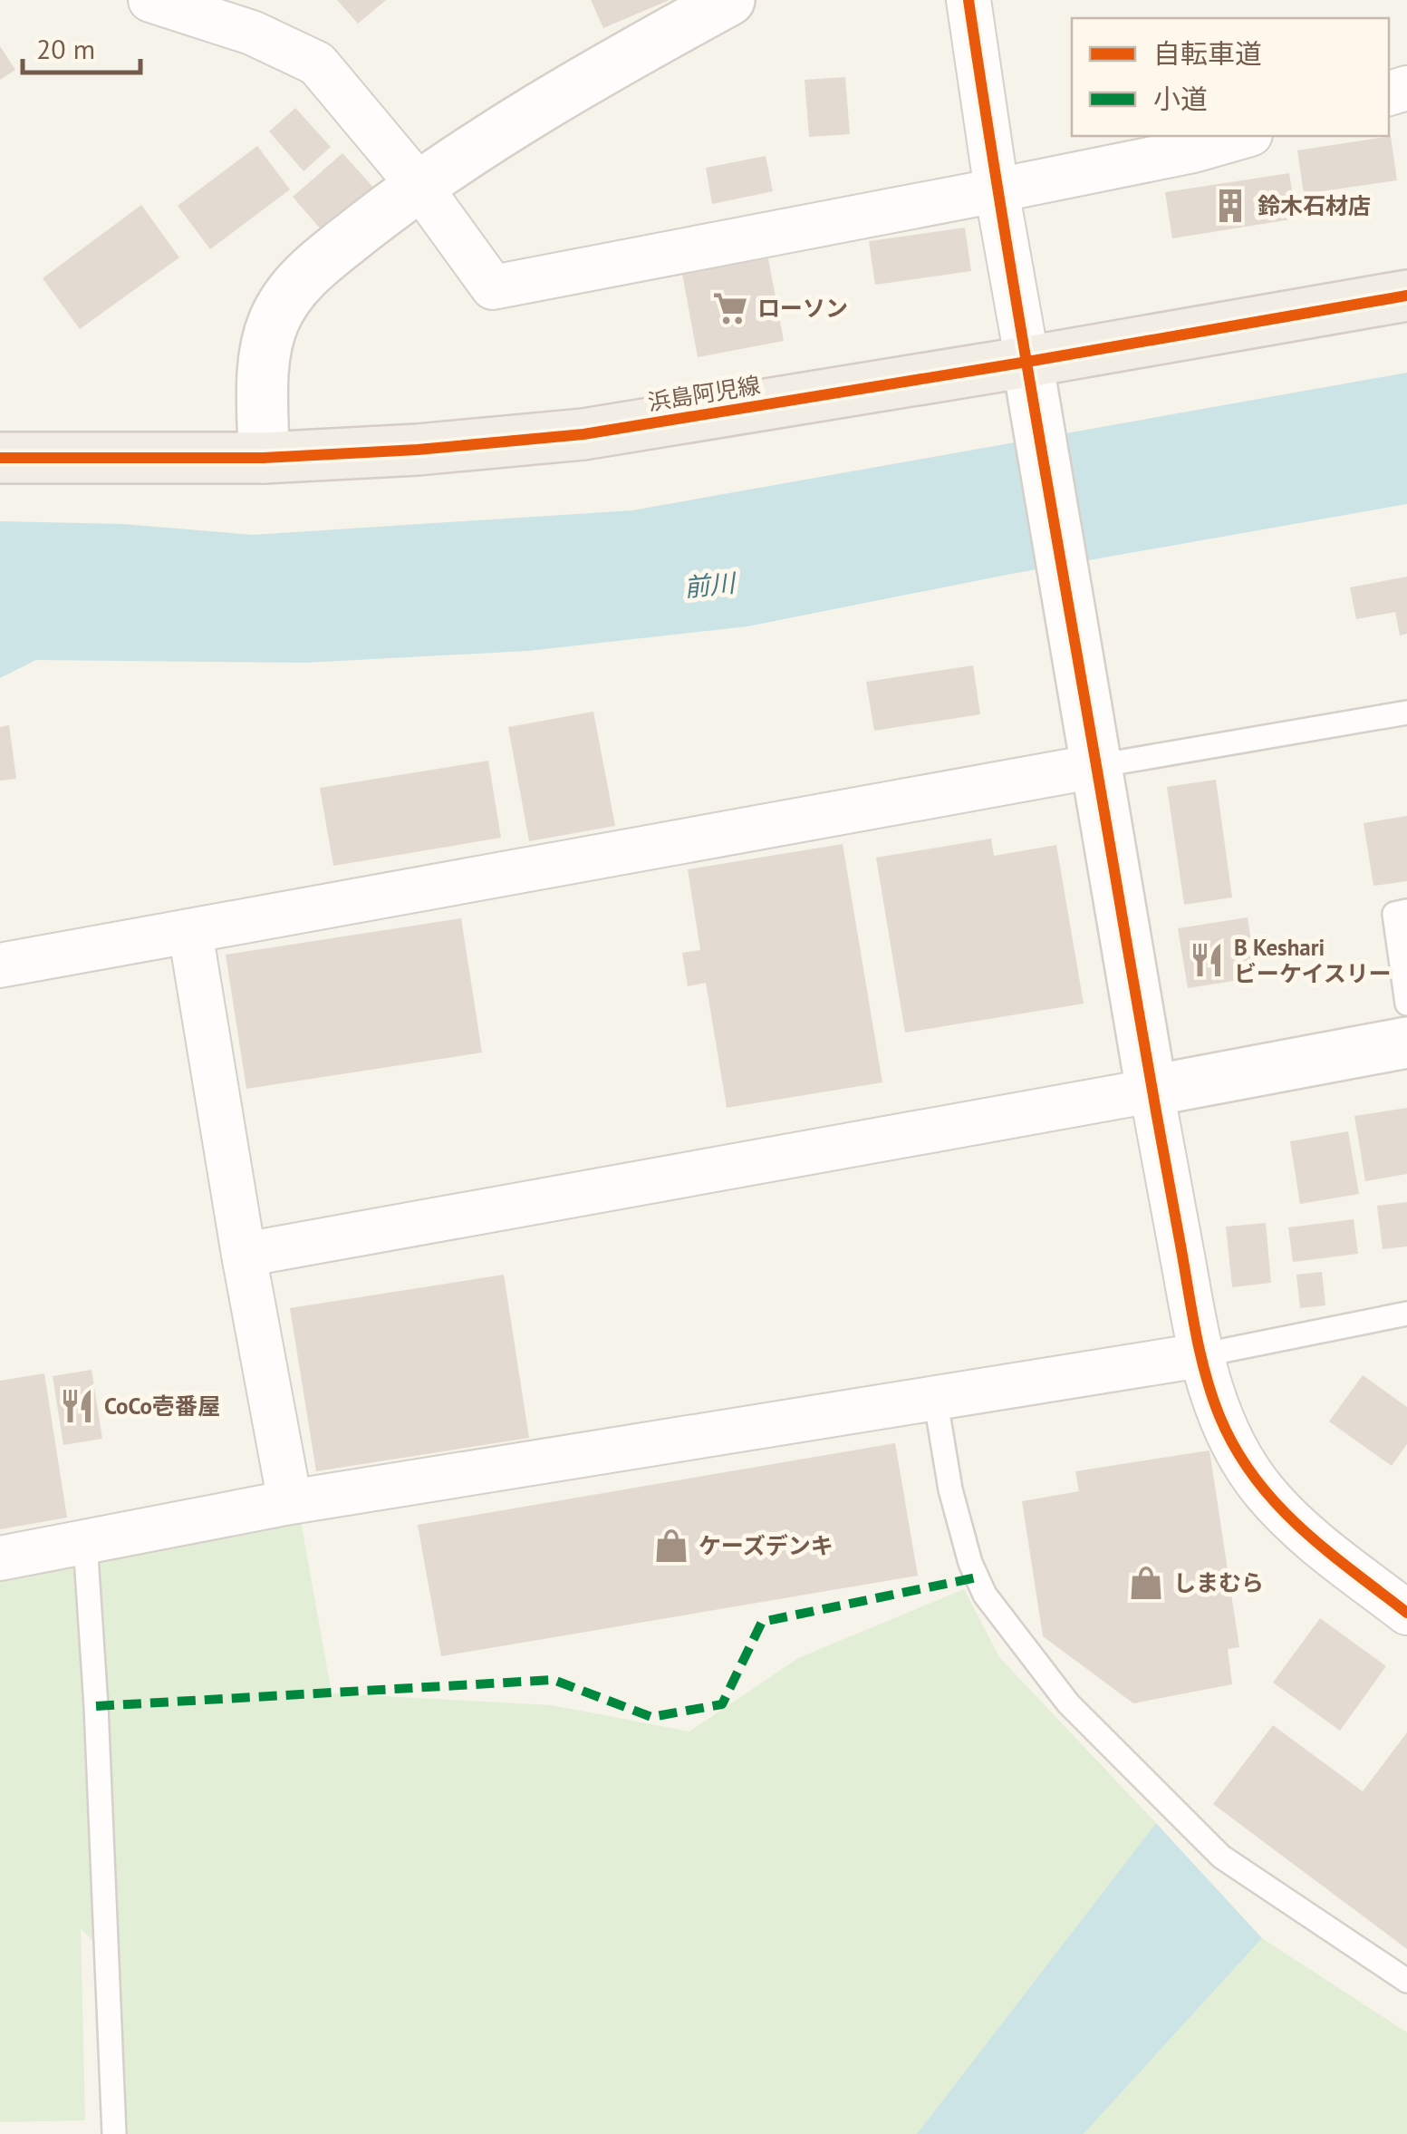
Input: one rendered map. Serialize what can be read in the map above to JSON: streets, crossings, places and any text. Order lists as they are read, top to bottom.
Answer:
{
  "streets": {
    "main road": ["浜島阿児線"]
  },
  "water": ["前川"],
  "places": {
    "building": ["鈴木石材店"],
    "supermarket": ["ローソン"],
    "restaurant": ["B Keshari ビーケイスリー", "CoCo壱番屋"],
    "shop": ["ケーズデンキ", "しまむら"]
  },
  "legend": ["自転車道", "小道"],
  "scale_bar": "20 m"
}
